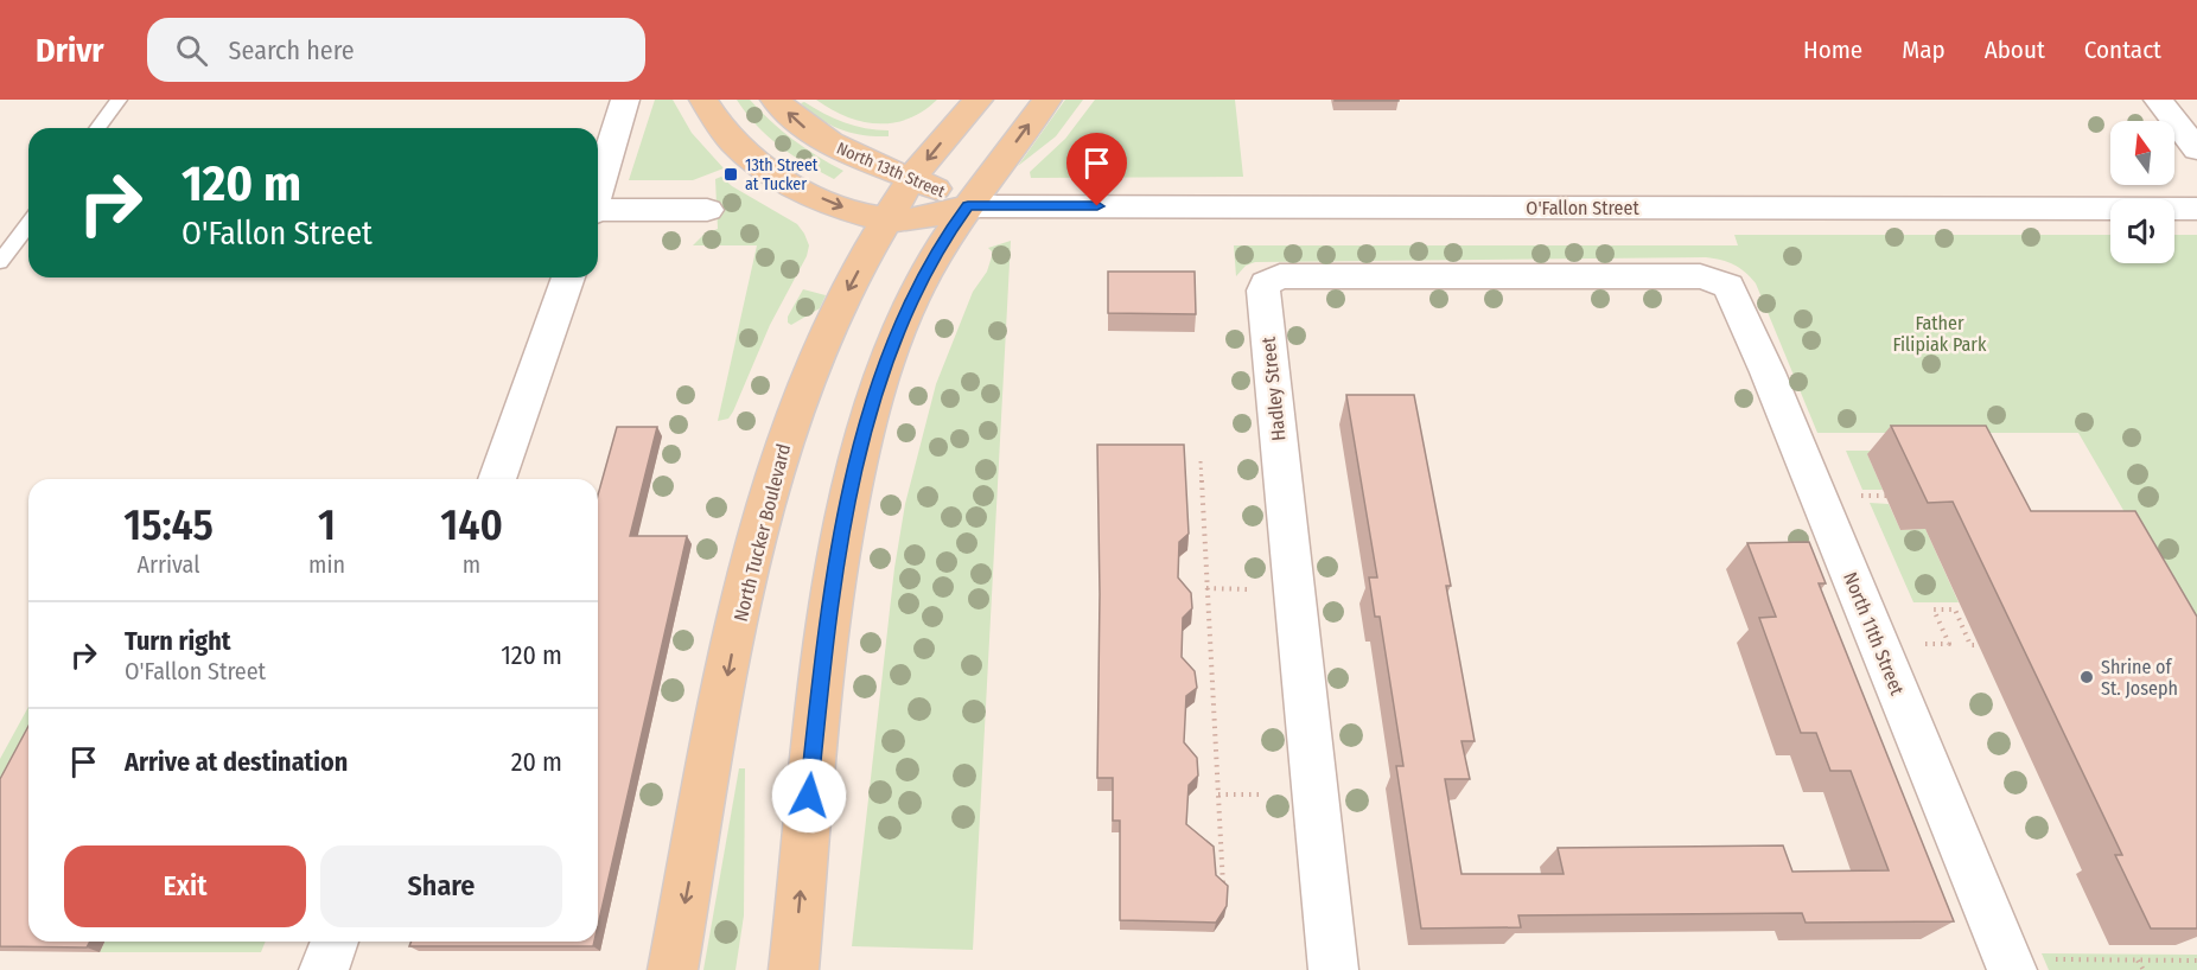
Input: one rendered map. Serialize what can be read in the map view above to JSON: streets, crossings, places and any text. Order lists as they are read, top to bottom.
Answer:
{
  "streets": {
    "main road": ["North 13th Street", "North Tucker Boulevard"],
    "street": ["O'Fallon Street", "Hadley Street", "North 11th Street"]
  },
  "crossings": [
    ["North 13th Street", "O'Fallon Street"],
    ["North 13th Street", "North Tucker Boulevard"],
    ["Hadley Street", "North 11th Street"]
  ],
  "parks": ["Father Filipiak Park"],
  "places": {
    "transit": ["13th Street at Tucker"],
    "other": ["Shrine of St. Joseph"]
  },
  "north": "top",
  "page": {
    "header": "Drivr",
    "search": "Search here",
    "nav": [
      "Home",
      "Map",
      "About",
      "Contact"
    ],
    "turn": ["120 m", "O'Fallon Street"],
    "eta": [
      "15:45",
      "Arrival",
      "1",
      "min",
      "140",
      "m"
    ],
    "list": [
      {
        "name": "Turn right",
        "note": "O'Fallon Street",
        "value": "120 m"
      },
      {
        "name": "Arrive at destination",
        "value": "20 m"
      }
    ],
    "buttons": ["Exit", "Share"]
  }
}
